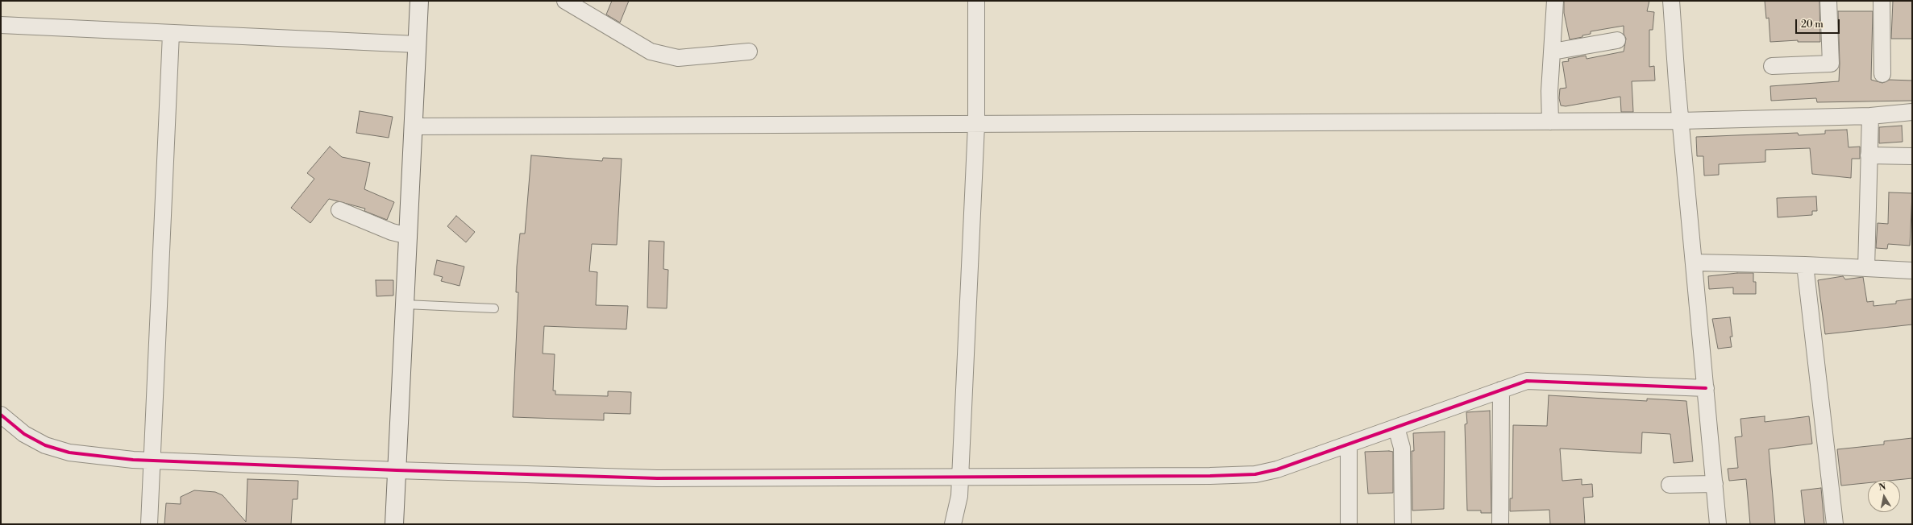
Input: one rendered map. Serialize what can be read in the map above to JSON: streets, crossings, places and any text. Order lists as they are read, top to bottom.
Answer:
{
  "scale_bar": "20 m",
  "north": "top"
}
